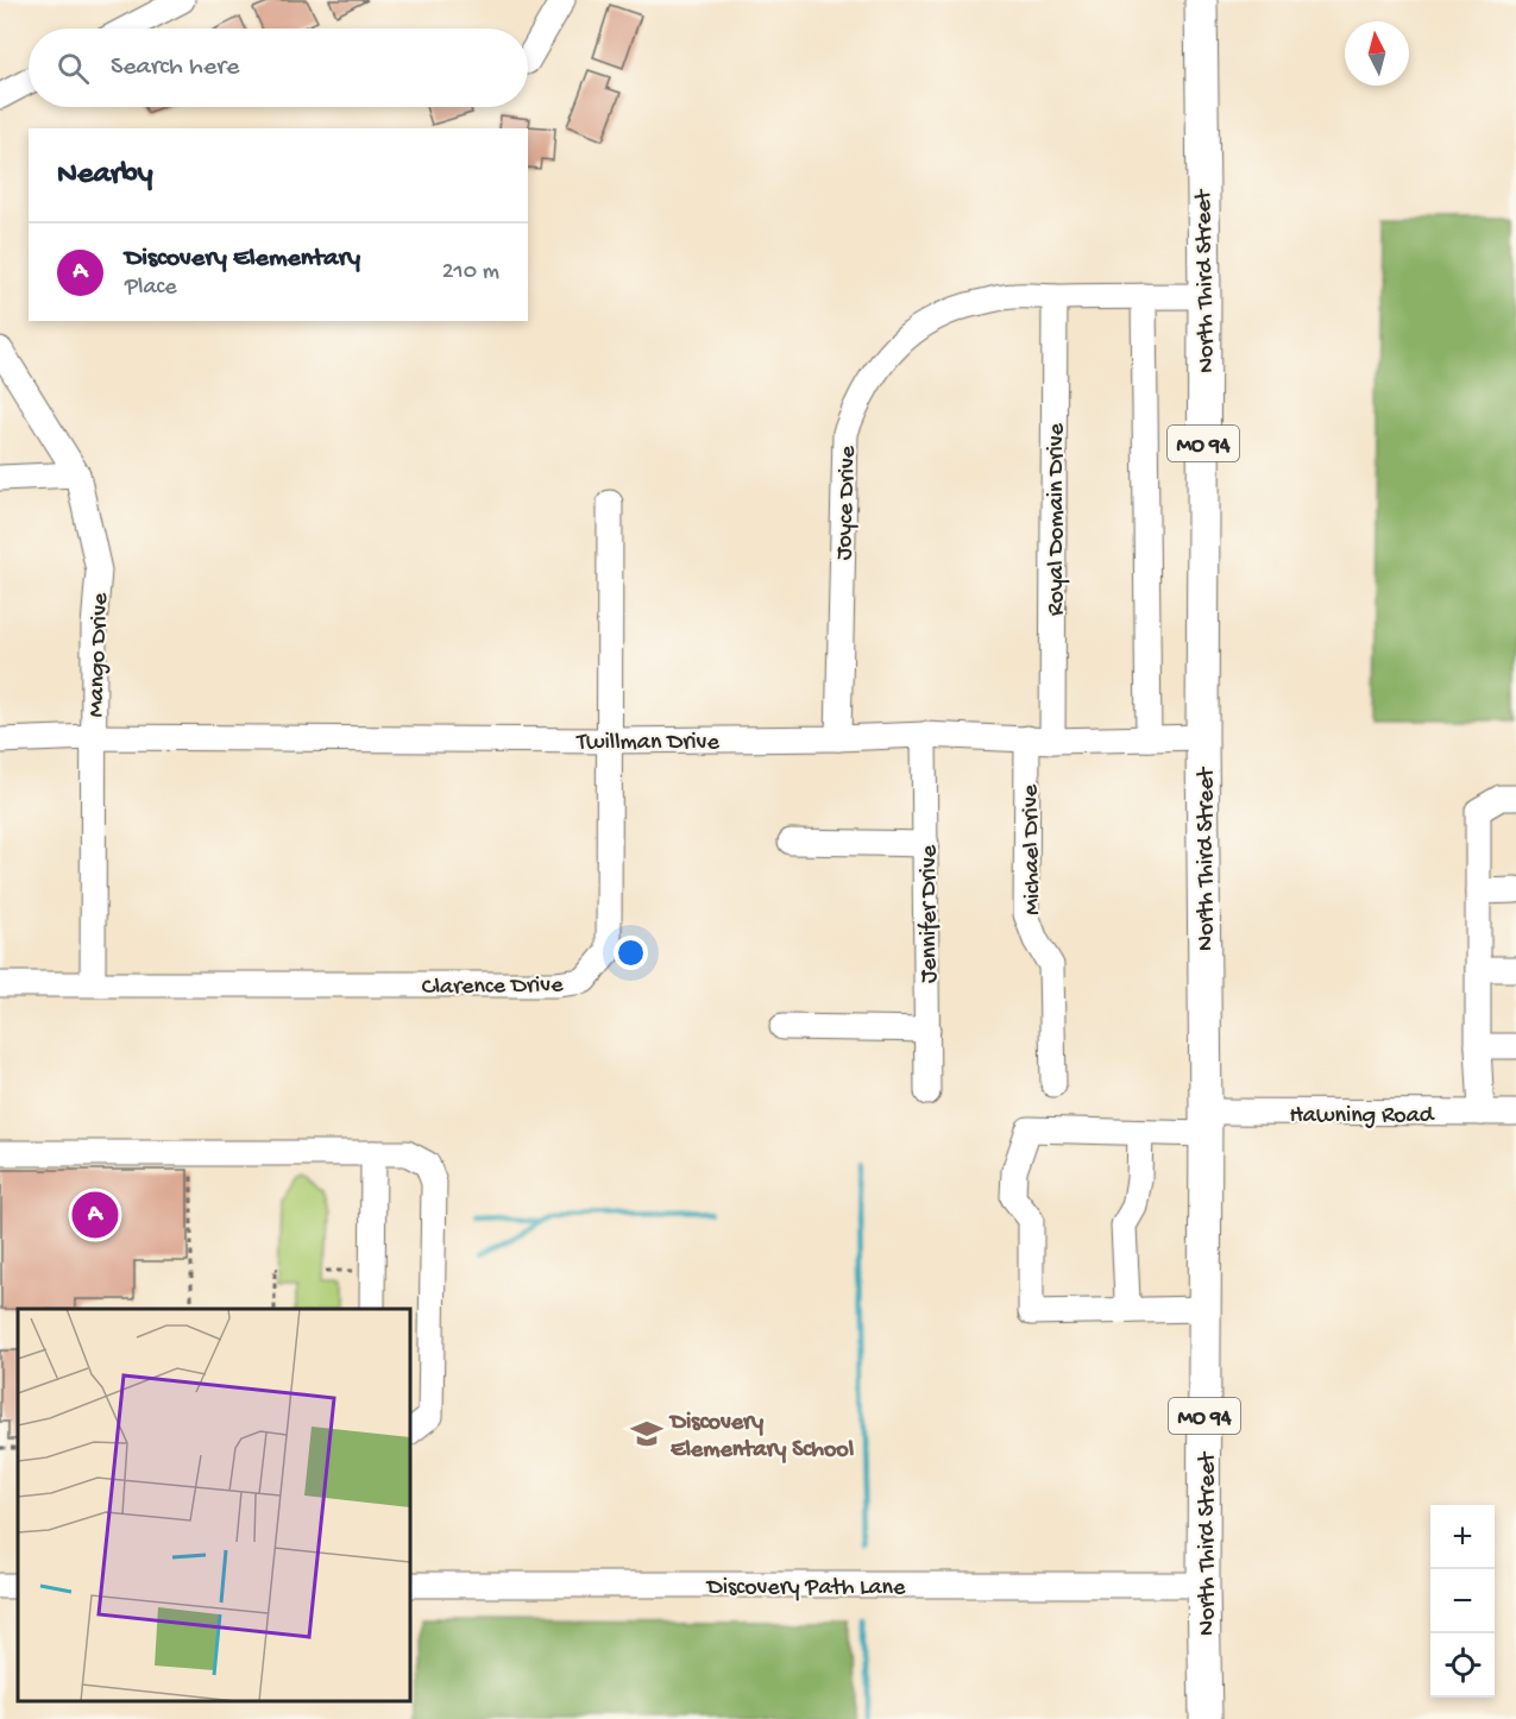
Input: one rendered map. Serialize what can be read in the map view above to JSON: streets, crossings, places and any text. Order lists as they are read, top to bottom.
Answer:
{
  "streets": {
    "main road": ["North Third Street", "MO 94"],
    "street": [
      "Joyce Drive",
      "Royal Domain Drive",
      "Mango Drive",
      "Twillman Drive",
      "Michael Drive",
      "Jennifer Drive",
      "Clarence Drive",
      "Hawning Road",
      "Discovery Path Lane"
    ]
  },
  "crossings": [
    ["North Third Street", "Joyce Drive"],
    ["North Third Street", "Twillman Drive"],
    ["North Third Street", "Hawning Road"],
    ["North Third Street", "Discovery Path Lane"],
    ["Joyce Drive", "Royal Domain Drive"],
    ["Joyce Drive", "Twillman Drive"],
    ["Royal Domain Drive", "Twillman Drive"],
    ["Royal Domain Drive", "Michael Drive"],
    ["Mango Drive", "Twillman Drive"],
    ["Mango Drive", "Clarence Drive"],
    ["Twillman Drive", "Michael Drive"],
    ["Twillman Drive", "Jennifer Drive"],
    ["Twillman Drive", "Clarence Drive"]
  ],
  "places": {
    "school or university": ["Discovery Elementary School"]
  },
  "north": "top",
  "page": {
    "search": "Search here",
    "heading": "Nearby",
    "list": [
      {
        "mark": "A",
        "name": "Discovery Elementary",
        "note": "Place",
        "value": "210 m"
      }
    ],
    "pins": "A",
    "map_buttons": ["+", "−"]
  }
}
